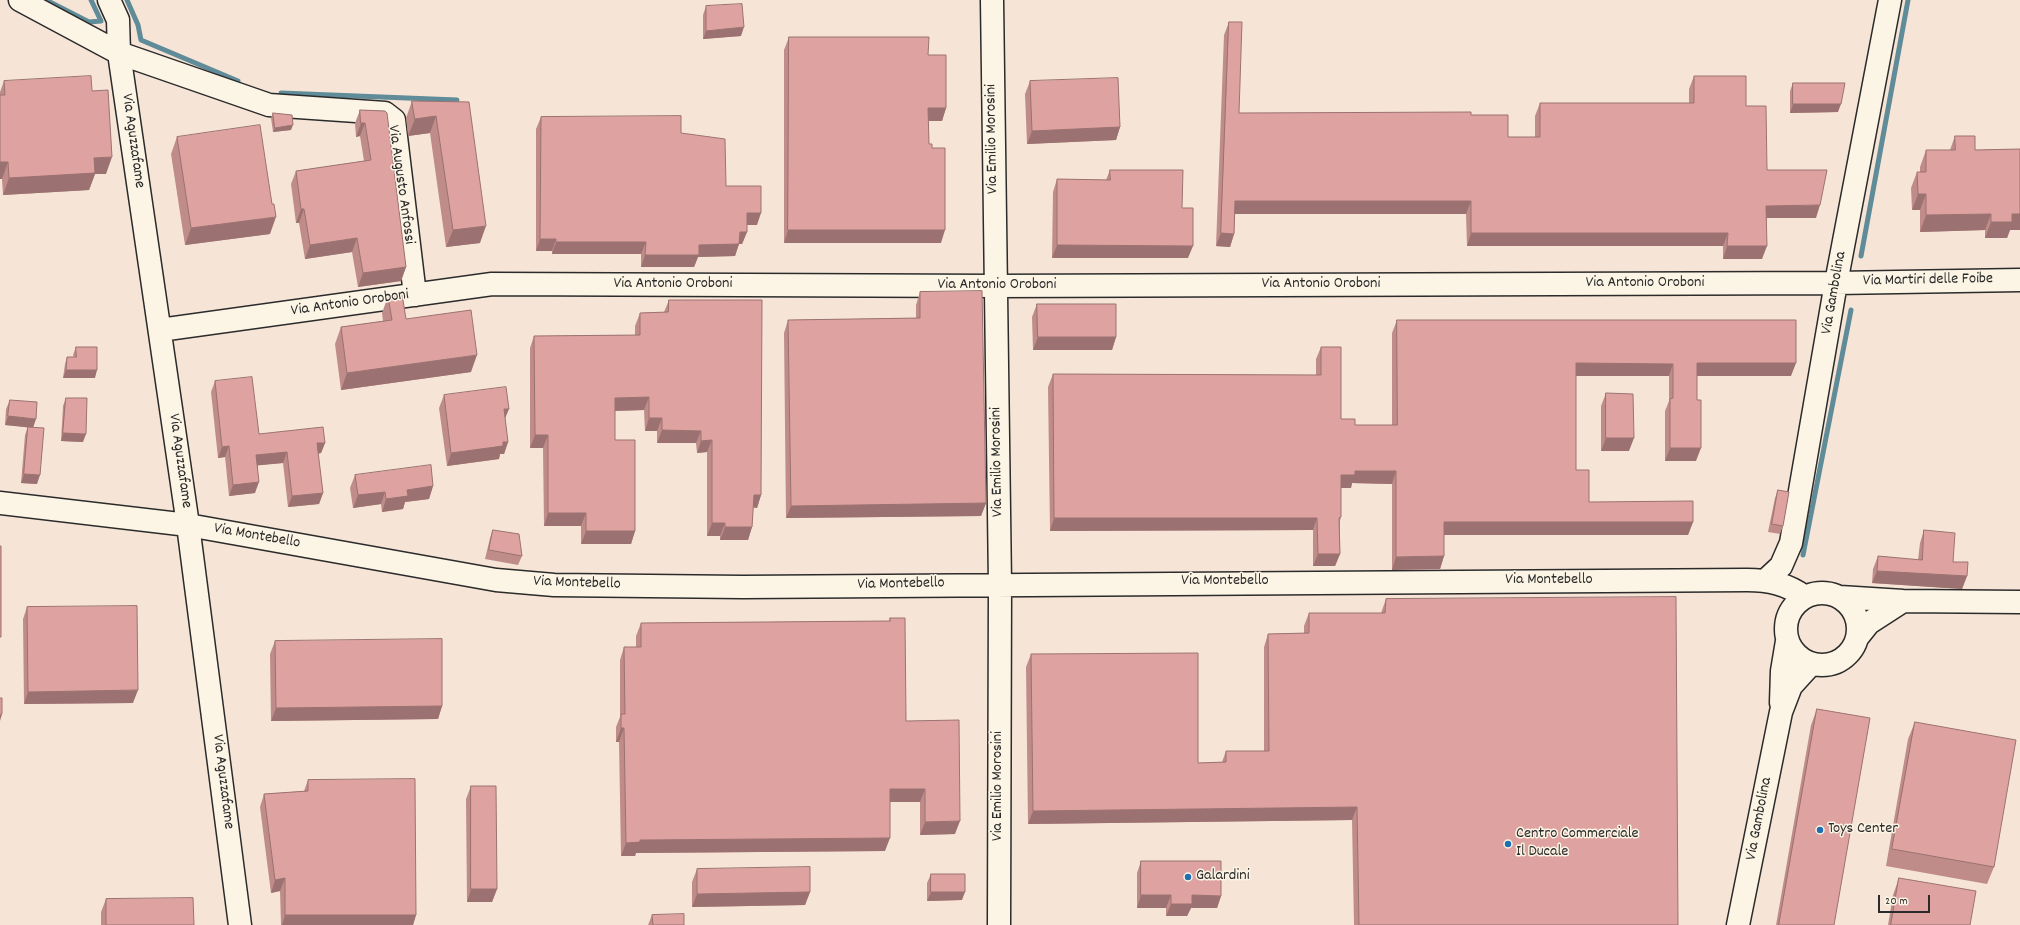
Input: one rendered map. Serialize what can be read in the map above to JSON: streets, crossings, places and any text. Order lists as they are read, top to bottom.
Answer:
{
  "streets": {
    "street": [
      "Via Emilio Morosini",
      "Via Aguzzafame",
      "Via Augusto Anfossi",
      "Via Martiri delle Foibe",
      "Via Antonio Oroboni",
      "Via Gambolina",
      "Via Montebello"
    ]
  },
  "crossings": [
    ["Via Emilio Morosini", "Via Antonio Oroboni"],
    ["Via Emilio Morosini", "Via Montebello"],
    ["Via Aguzzafame", "Via Augusto Anfossi"],
    ["Via Aguzzafame", "Via Antonio Oroboni"],
    ["Via Aguzzafame", "Via Montebello"],
    ["Via Augusto Anfossi", "Via Antonio Oroboni"],
    ["Via Martiri delle Foibe", "Via Antonio Oroboni"],
    ["Via Martiri delle Foibe", "Via Gambolina"],
    ["Via Antonio Oroboni", "Via Gambolina"],
    ["Via Gambolina", "Via Montebello"]
  ],
  "places": ["Toys Center", "Centro Commerciale Il Ducale", "Galardini"],
  "scale_bar": "20 m"
}
